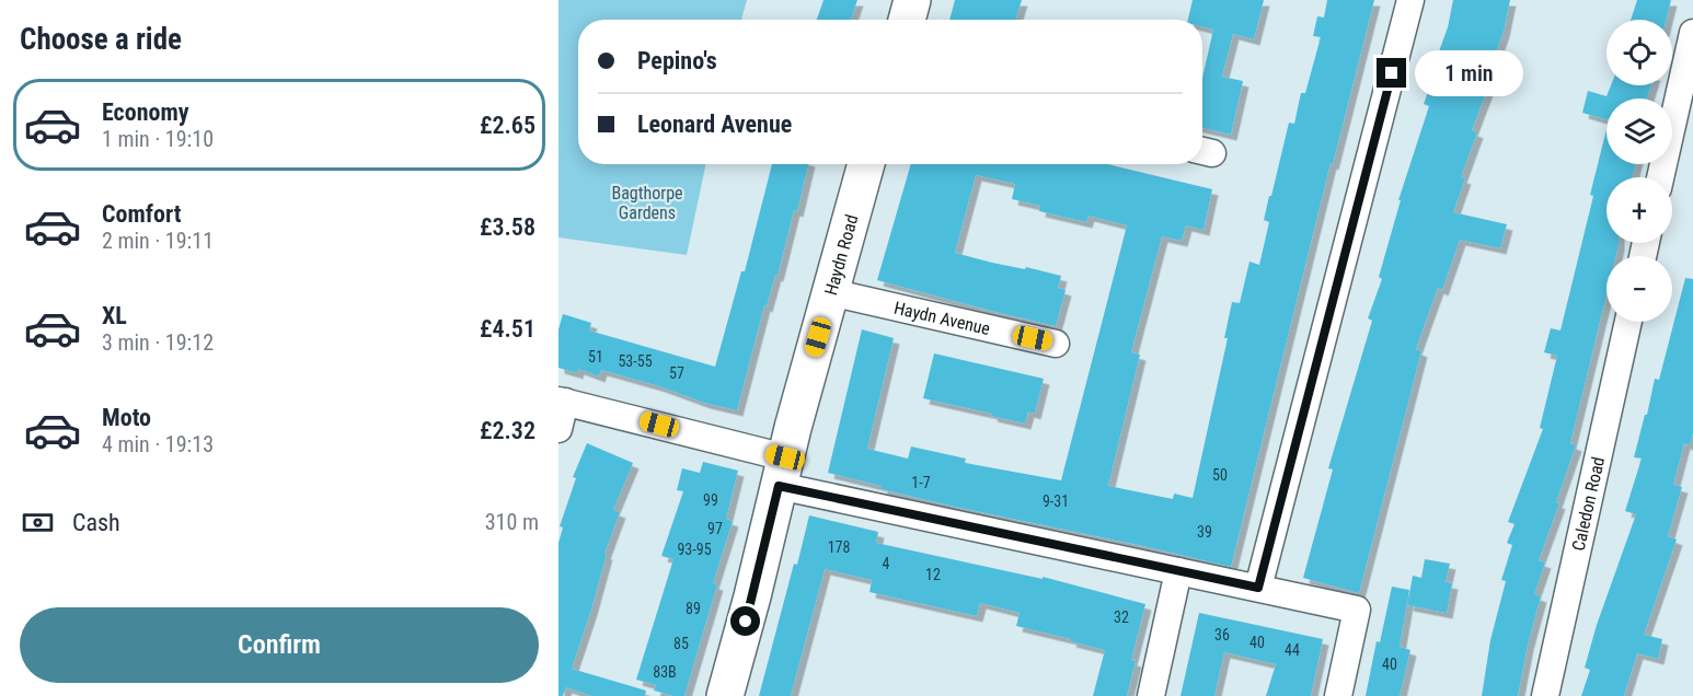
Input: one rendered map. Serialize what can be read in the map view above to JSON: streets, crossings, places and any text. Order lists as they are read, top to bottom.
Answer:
{
  "streets": {
    "street": ["Haydn Road", "Haydn Avenue", "Caledon Road"]
  },
  "crossings": [
    ["Haydn Road", "Haydn Avenue"]
  ],
  "parks": ["Bagthorpe Gardens"],
  "house_numbers": [
    "51",
    "53-55",
    "57",
    "50",
    "1-7",
    "99",
    "9-31",
    "97",
    "39",
    "178",
    "93-95",
    "4",
    "12",
    "89",
    "32",
    "36",
    "40",
    "85",
    "44",
    "40",
    "83B"
  ],
  "page": {
    "heading": "Choose a ride",
    "map_buttons": ["+", "−"],
    "banner": ["Pepino's", "Leonard Avenue"],
    "bubble": "1 min",
    "list": [
      {
        "name": "Economy",
        "note": "1 min · 19:10",
        "value": "£2.65"
      },
      {
        "name": "Comfort",
        "note": "2 min · 19:11",
        "value": "£3.58"
      },
      {
        "name": "XL",
        "note": "3 min · 19:12",
        "value": "£4.51"
      },
      {
        "name": "Moto",
        "note": "4 min · 19:13",
        "value": "£2.32"
      }
    ],
    "pay": ["Cash", "310 m"],
    "buttons": "Confirm"
  }
}
